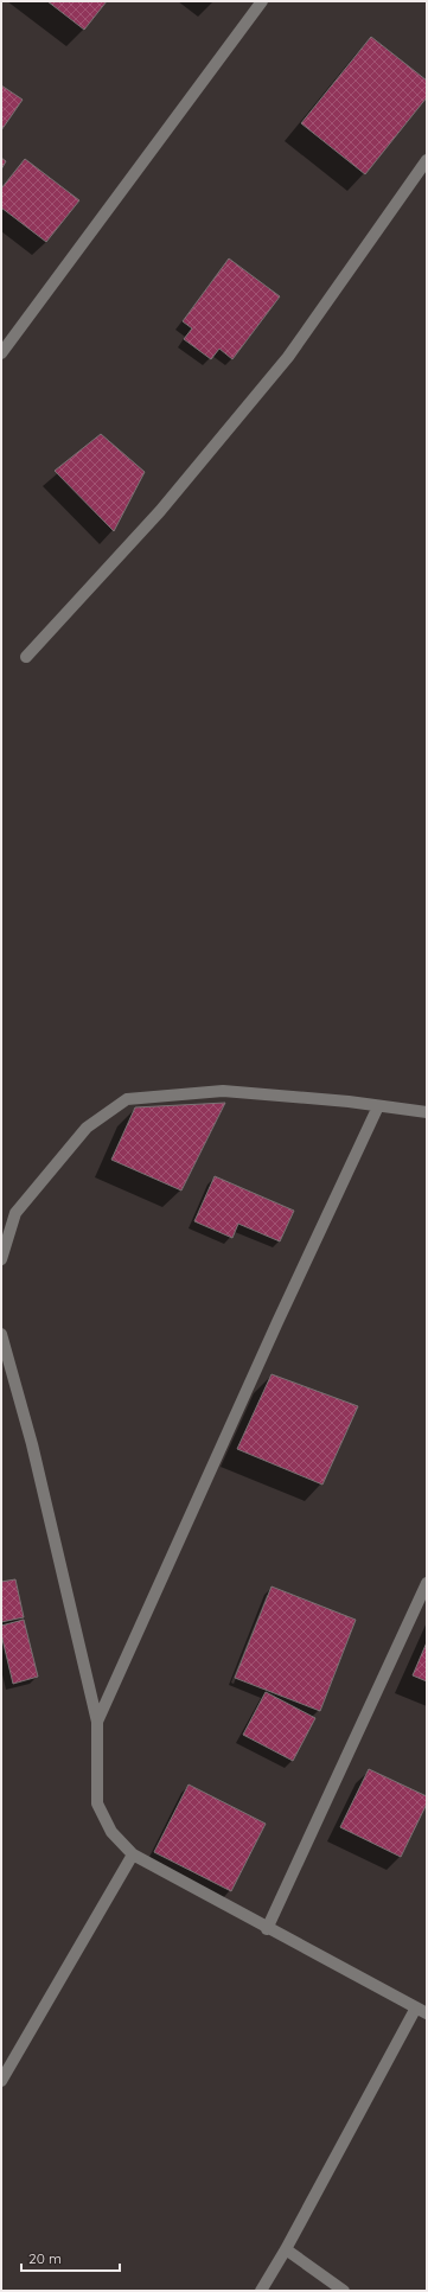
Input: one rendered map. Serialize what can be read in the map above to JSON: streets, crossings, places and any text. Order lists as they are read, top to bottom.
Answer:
{
  "scale_bar": "20 m"
}
